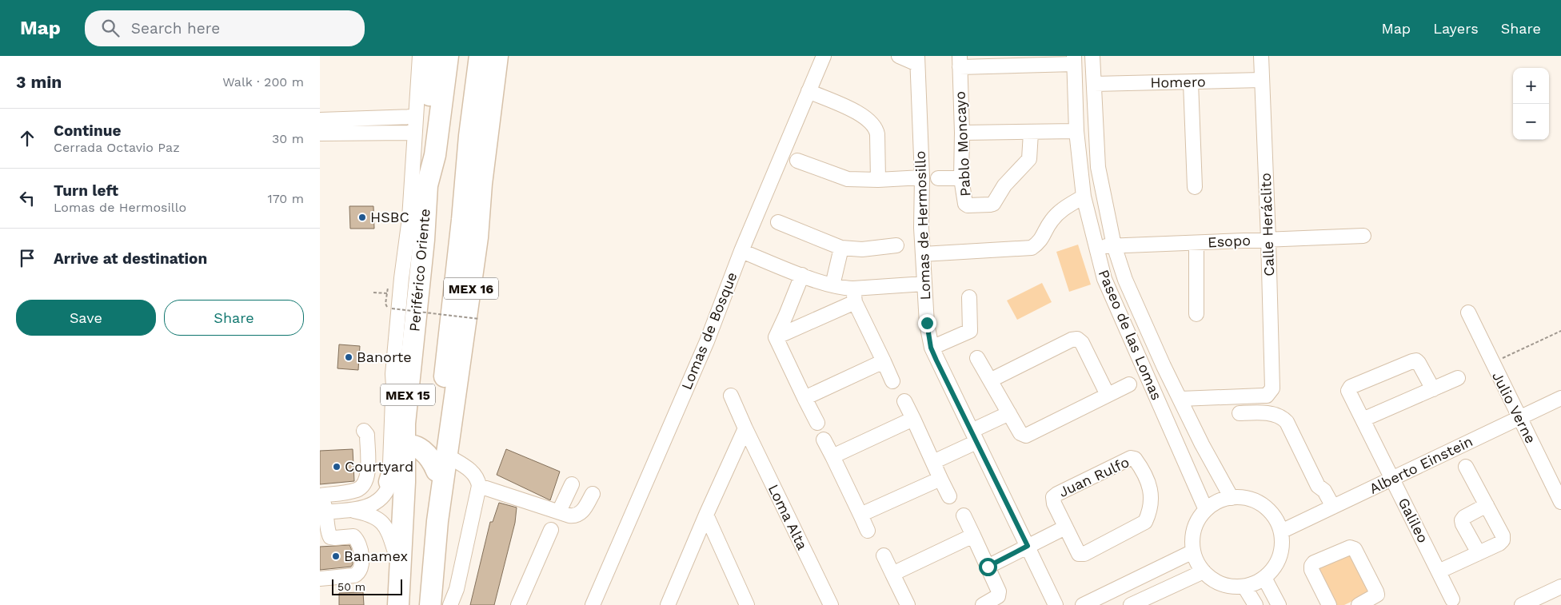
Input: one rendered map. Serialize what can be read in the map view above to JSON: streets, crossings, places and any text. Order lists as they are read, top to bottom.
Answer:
{
  "streets": {
    "highway": ["Periférico Oriente", "MEX 16", "MEX 15"],
    "street": [
      "Homero",
      "Pablo Moncayo",
      "Calle Heráclito",
      "Lomas de Hermosillo",
      "Esopo",
      "Lomas de Bosque",
      "Paseo de las Lomas",
      "Julio Verne",
      "Alberto Einstein",
      "Juan Rulfo",
      "Loma Alta",
      "Galileo"
    ]
  },
  "crossings": [
    ["Homero", "Calle Heráclito"],
    ["Homero", "Paseo de las Lomas"],
    ["Pablo Moncayo", "Paseo de las Lomas"],
    ["Calle Heráclito", "Esopo"],
    ["Calle Heráclito", "Paseo de las Lomas"],
    ["Esopo", "Paseo de las Lomas"],
    ["Paseo de las Lomas", "Alberto Einstein"],
    ["Julio Verne", "Alberto Einstein"],
    ["Alberto Einstein", "Galileo"]
  ],
  "places": [
    "HSBC",
    "Banorte",
    "Courtyard",
    "Banamex"
  ],
  "scale_bar": "50 m",
  "page": {
    "header": "Map",
    "search": "Search here",
    "nav": ["Map", "Layers", "Share"],
    "heading": ["3 min", "Walk · 200 m"],
    "map_buttons": ["+", "−"],
    "list": [
      ["Continue", "Cerrada Octavio Paz", "30 m"],
      ["Turn left", "Lomas de Hermosillo", "170 m"],
      "Arrive at destination"
    ],
    "buttons": ["Save", "Share"],
    "scale": "50 m"
  }
}
